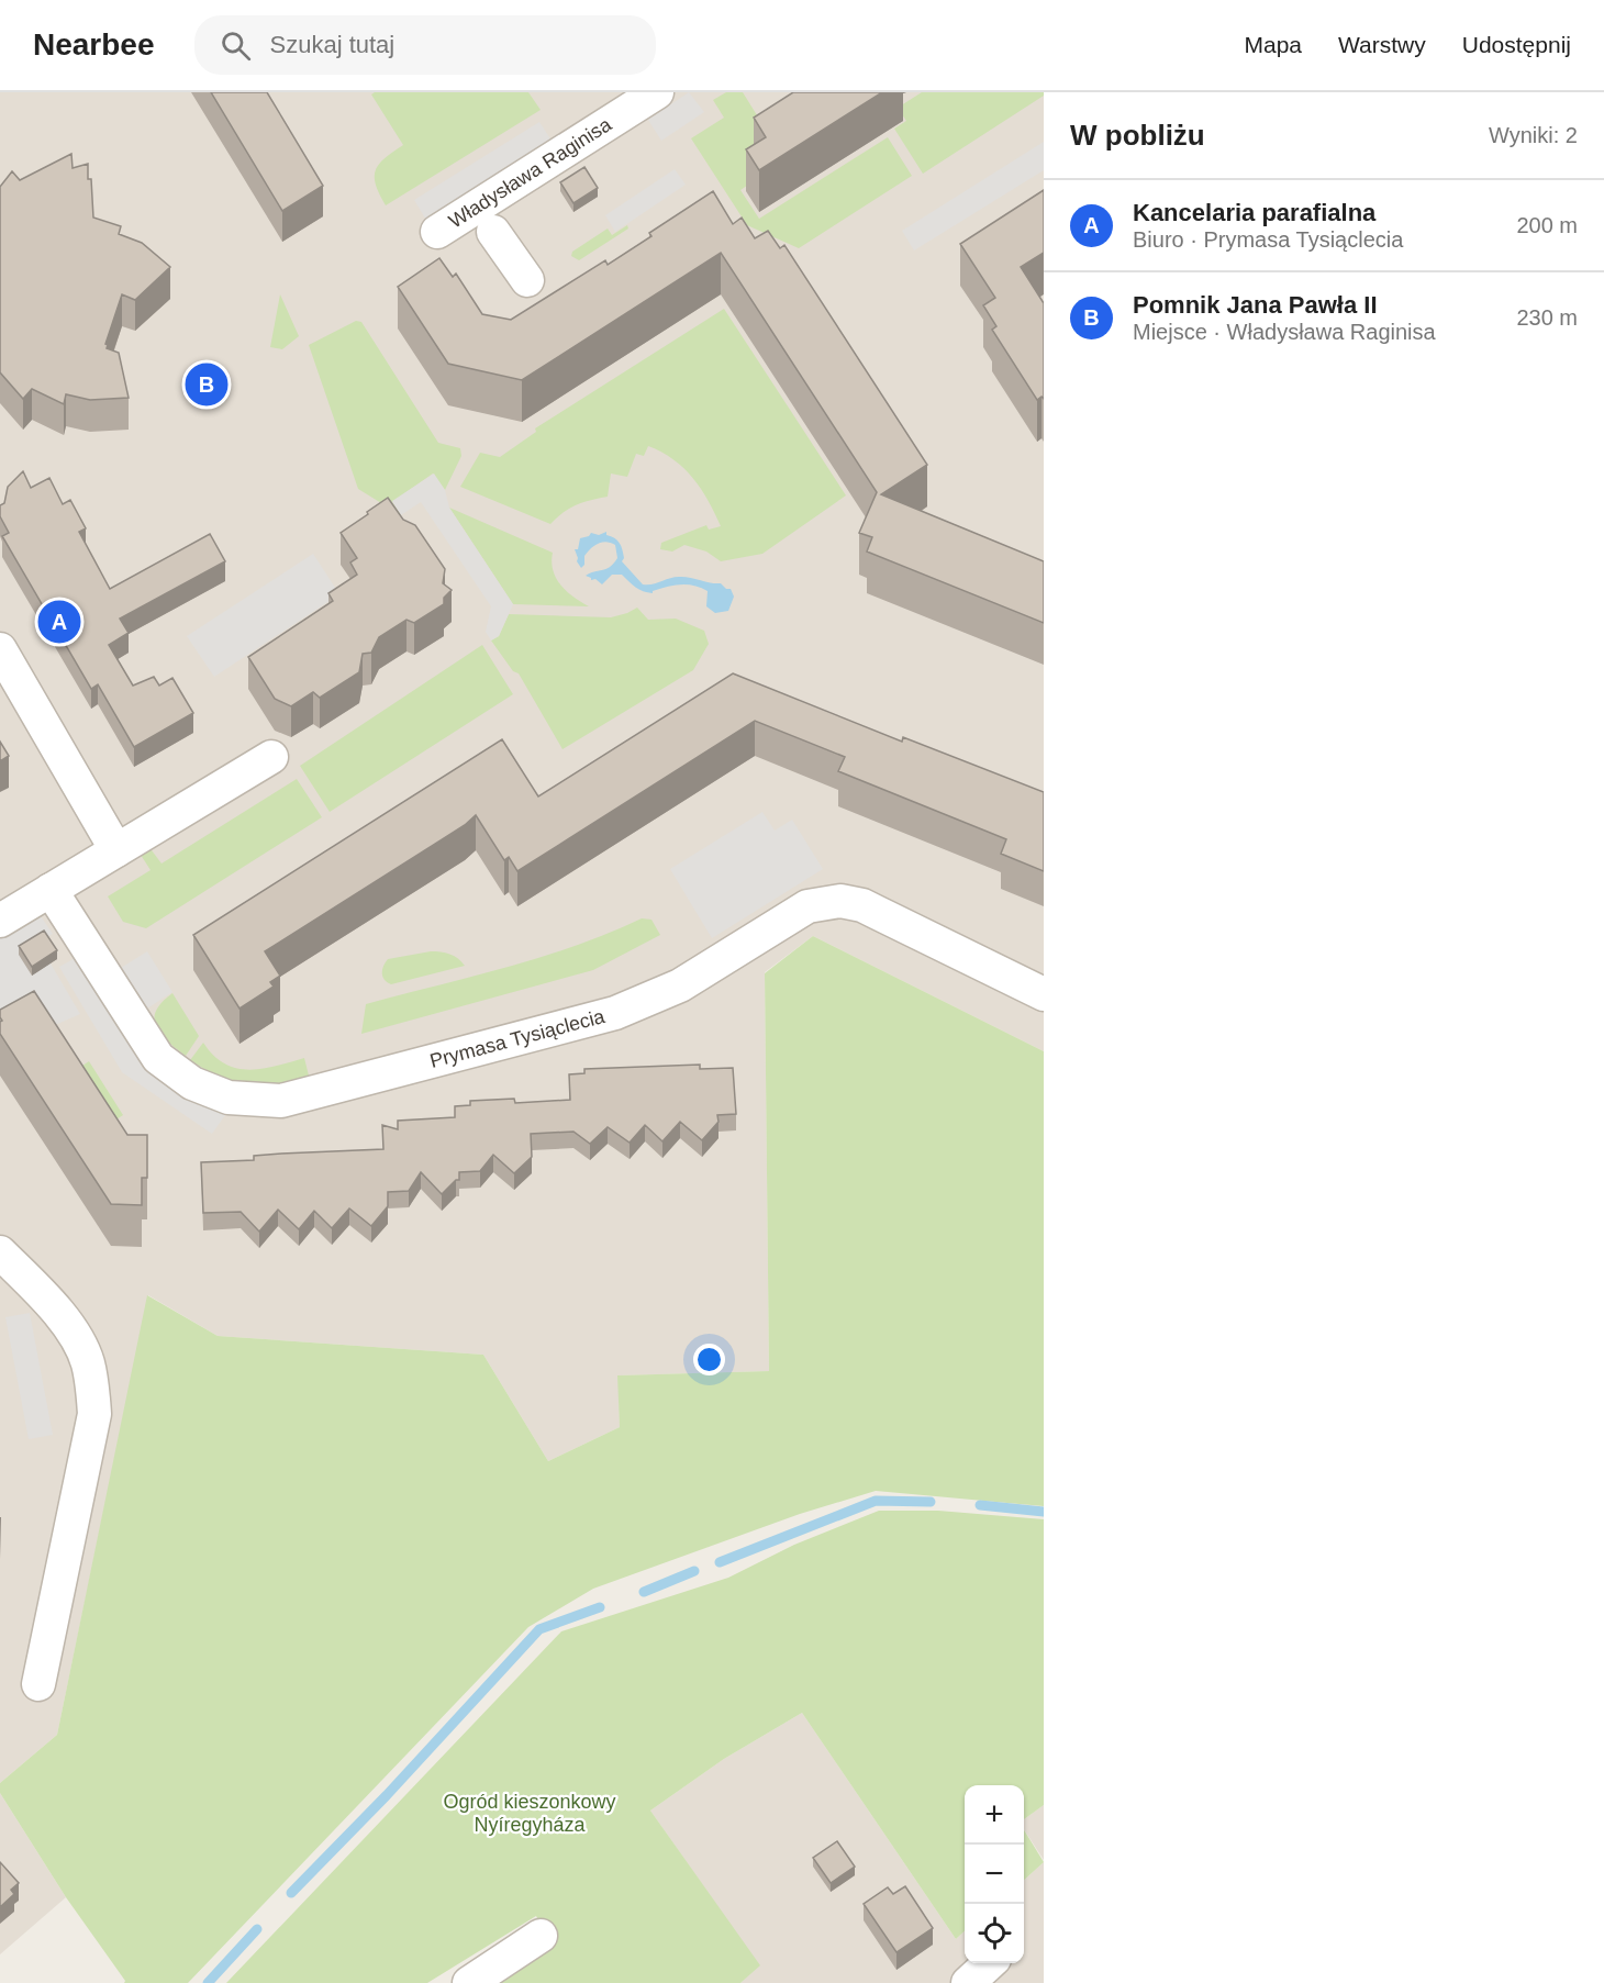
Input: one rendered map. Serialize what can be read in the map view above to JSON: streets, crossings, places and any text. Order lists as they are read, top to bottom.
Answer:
{
  "streets": {
    "street": ["Władysława Raginisa", "Prymasa Tysiąclecia"]
  },
  "parks": ["Ogród kieszonkowy Nyíregyháza"],
  "page": {
    "header": "Nearbee",
    "search": "Szukaj tutaj",
    "nav": ["Mapa", "Warstwy", "Udostępnij"],
    "heading": ["W pobliżu", "Wyniki: 2"],
    "list": [
      {
        "mark": "A",
        "name": "Kancelaria parafialna",
        "note": "Biuro · Prymasa Tysiąclecia",
        "value": "200 m"
      },
      {
        "mark": "B",
        "name": "Pomnik Jana Pawła II",
        "note": "Miejsce · Władysława Raginisa",
        "value": "230 m"
      }
    ],
    "pins": ["B", "A"],
    "map_buttons": ["+", "−"]
  }
}
